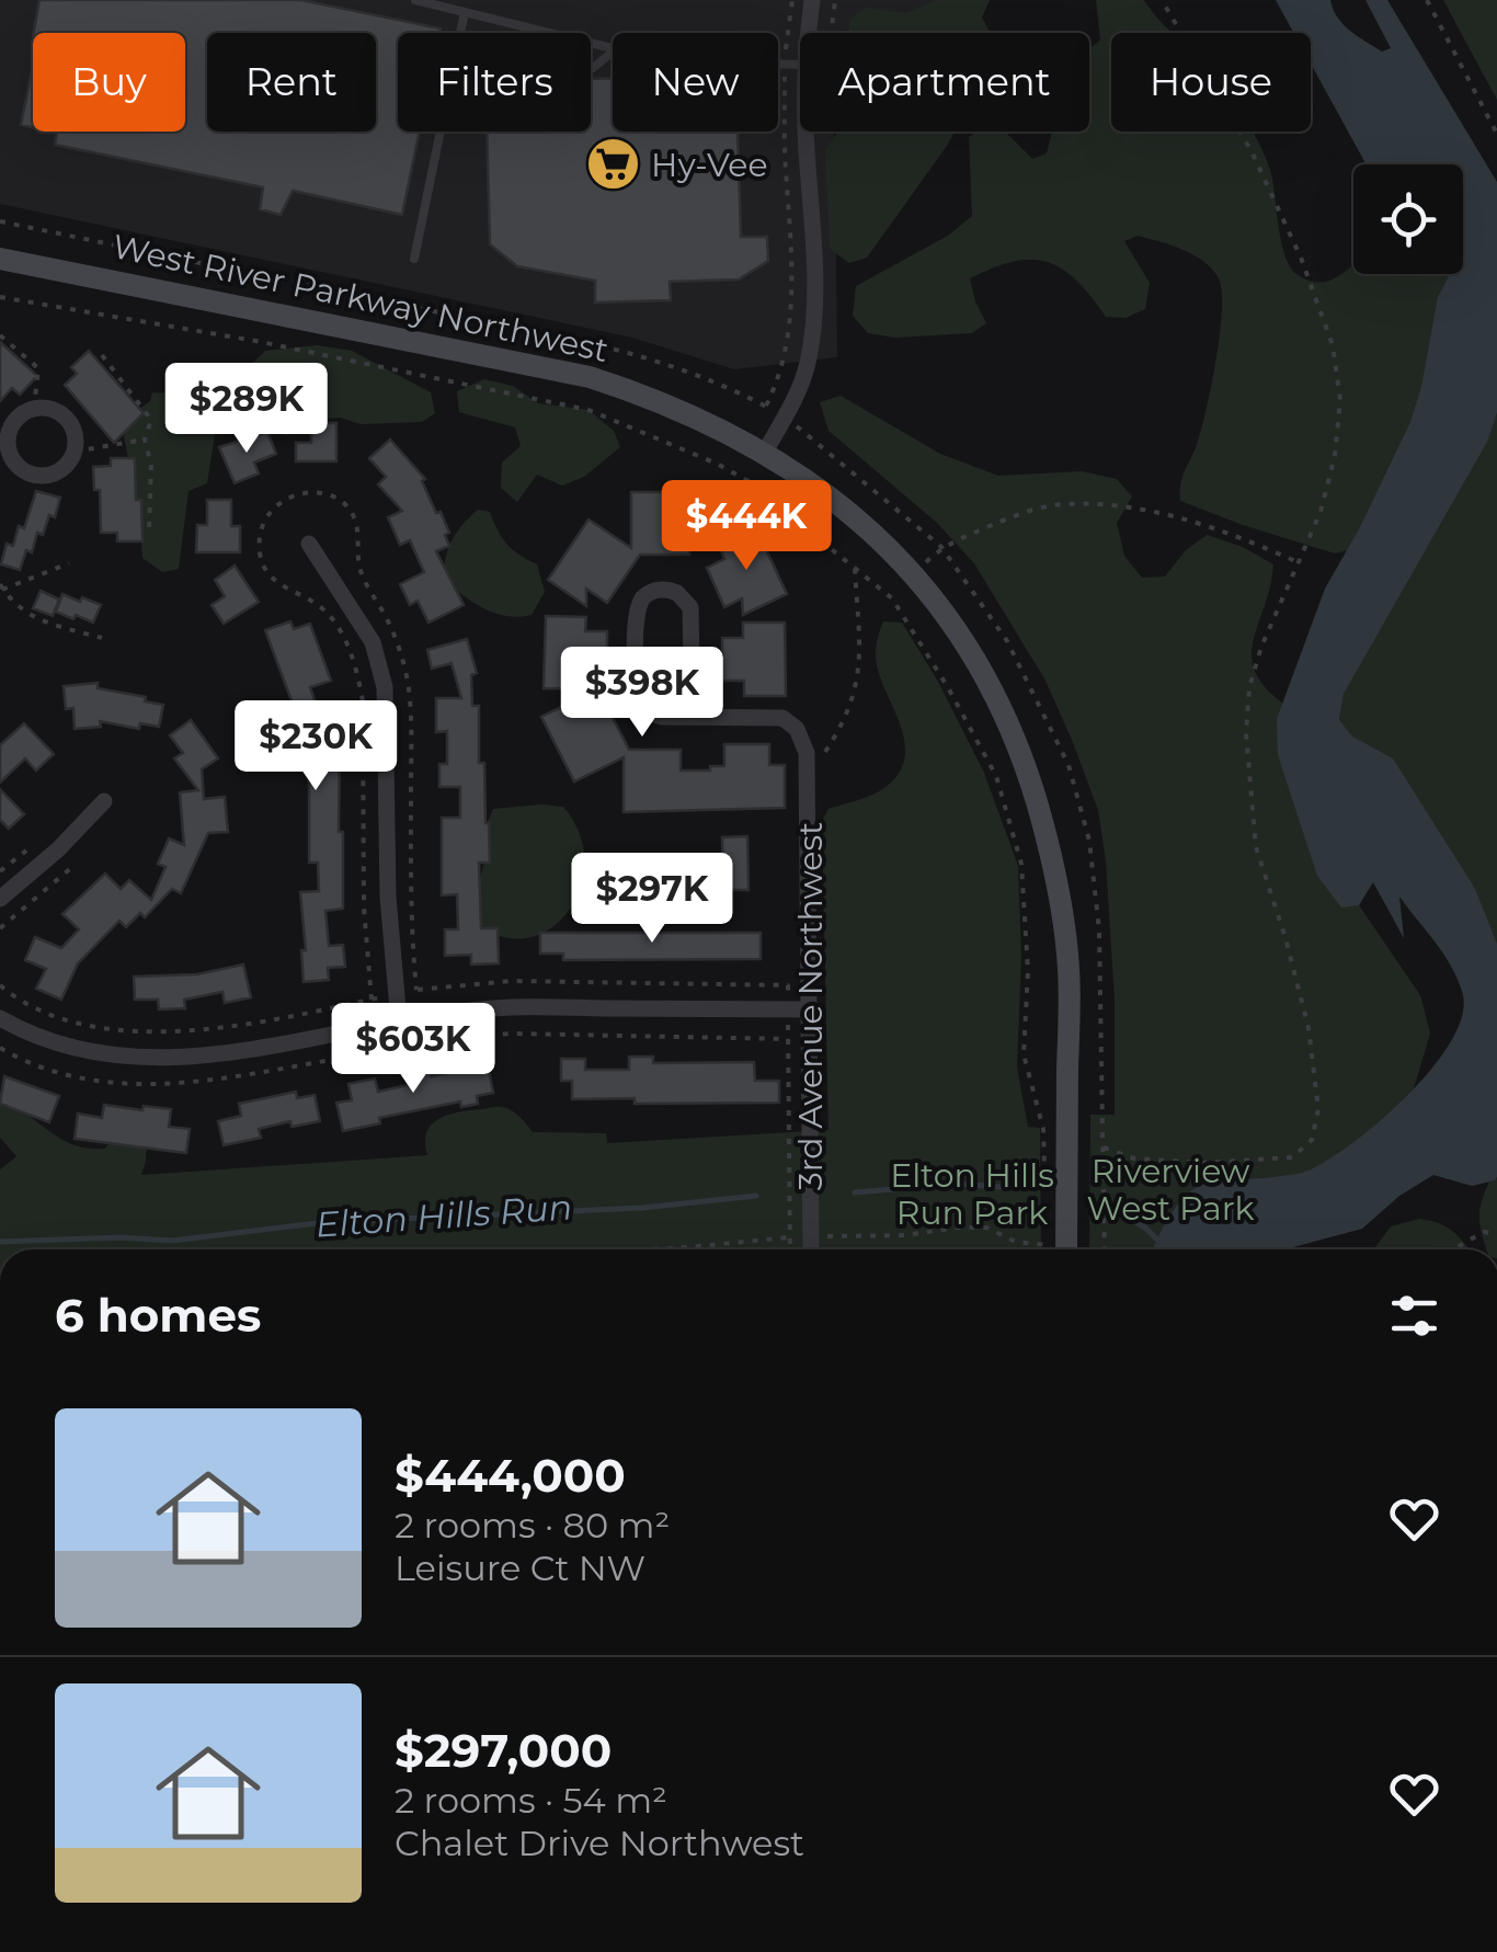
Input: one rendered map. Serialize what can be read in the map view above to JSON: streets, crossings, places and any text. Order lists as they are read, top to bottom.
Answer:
{
  "streets": {
    "main road": ["West River Parkway Northwest"],
    "street": ["3rd Avenue Northwest"]
  },
  "water": ["Elton Hills Run"],
  "parks": ["Riverview West Park", "Elton Hills Run Park"],
  "places": {
    "supermarket": ["Hy-Vee"]
  },
  "page": {
    "chip": [
      "Buy",
      "Rent",
      "Filters",
      "New",
      "Apartment",
      "House"
    ],
    "price": [
      "$289K",
      "$444K",
      "$398K",
      "$230K",
      "$297K",
      "$603K"
    ],
    "heading": "6 homes",
    "list": [
      {
        "name": "$444,000",
        "note": "2 rooms · 80 m² · Leisure Ct NW"
      },
      {
        "name": "$297,000",
        "note": "2 rooms · 54 m² · Chalet Drive Northwest"
      }
    ]
  }
}
